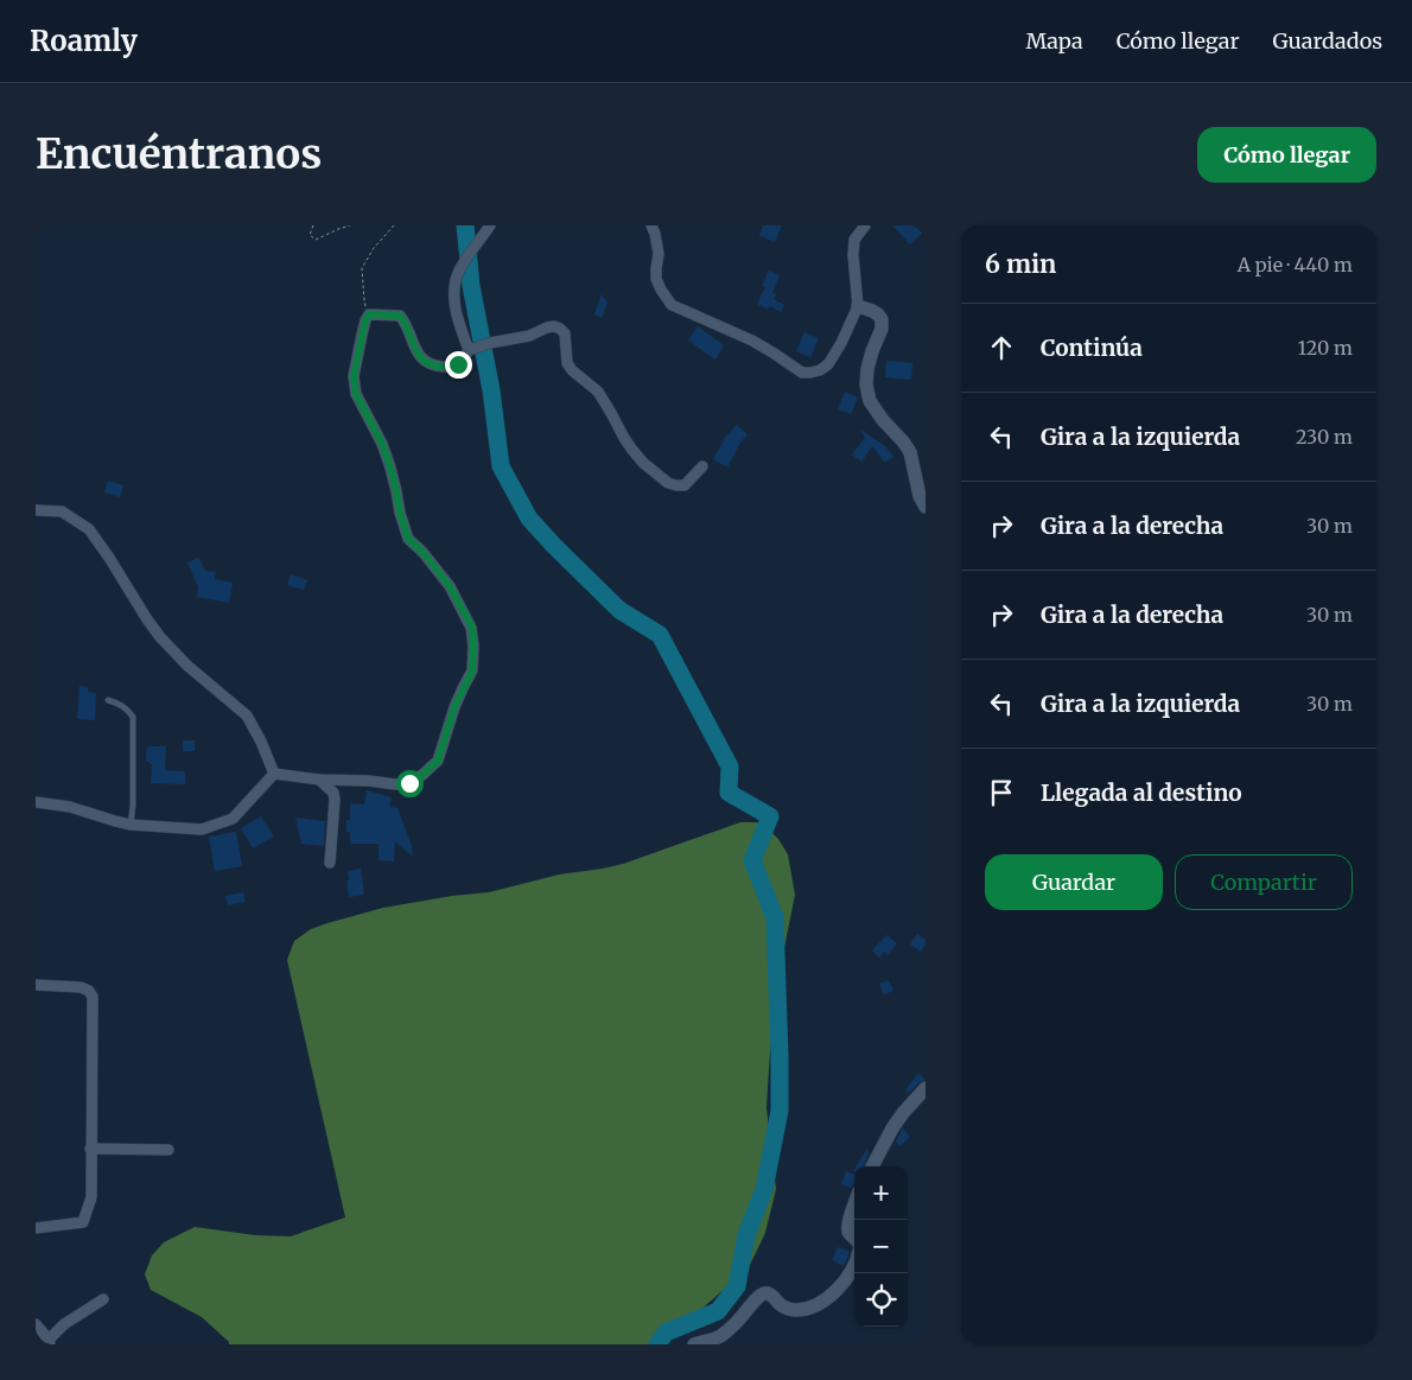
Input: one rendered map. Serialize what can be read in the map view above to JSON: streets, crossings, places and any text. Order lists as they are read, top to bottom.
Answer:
{
  "page": {
    "header": "Roamly",
    "nav": ["Mapa", "Cómo llegar", "Guardados"],
    "buttons": [
      "Cómo llegar",
      ["Guardar", "Compartir"]
    ],
    "title": "Encuéntranos",
    "heading": ["6 min", "A pie · 440 m"],
    "list": [
      ["Continúa", "120 m"],
      ["Gira a la izquierda", "230 m"],
      ["Gira a la derecha", "30 m"],
      ["Gira a la derecha", "30 m"],
      ["Gira a la izquierda", "30 m"],
      "Llegada al destino"
    ],
    "map_buttons": ["+", "−"]
  }
}
